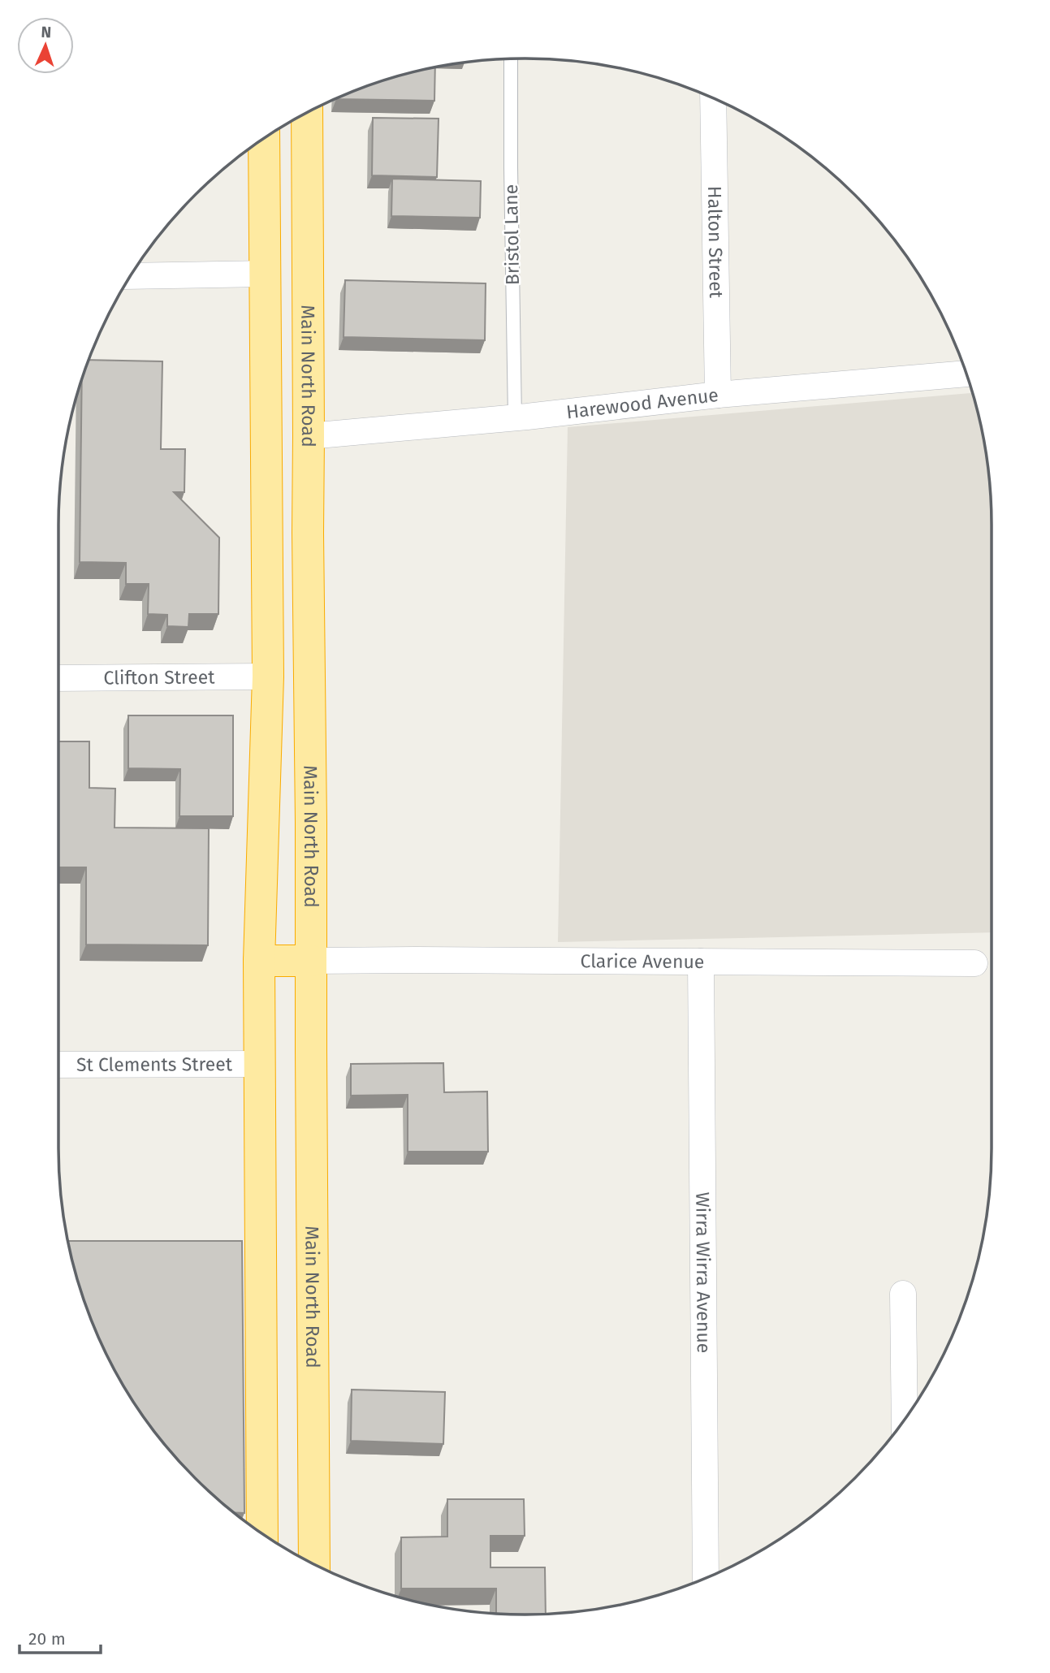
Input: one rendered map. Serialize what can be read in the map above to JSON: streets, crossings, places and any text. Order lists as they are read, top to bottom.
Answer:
{
  "streets": {
    "highway": ["Main North Road"],
    "street": [
      "Halton Street",
      "Harewood Avenue",
      "Clifton Street",
      "Clarice Avenue",
      "St Clements Street",
      "Wirra Wirra Avenue"
    ],
    "lane": ["Bristol Lane"]
  },
  "crossings": [
    ["Bristol Lane", "Harewood Avenue"],
    ["Halton Street", "Harewood Avenue"],
    ["Main North Road", "Harewood Avenue"],
    ["Main North Road", "Clarice Avenue"],
    ["Clarice Avenue", "Wirra Wirra Avenue"]
  ],
  "scale_bar": "20 m",
  "north": "top"
}
